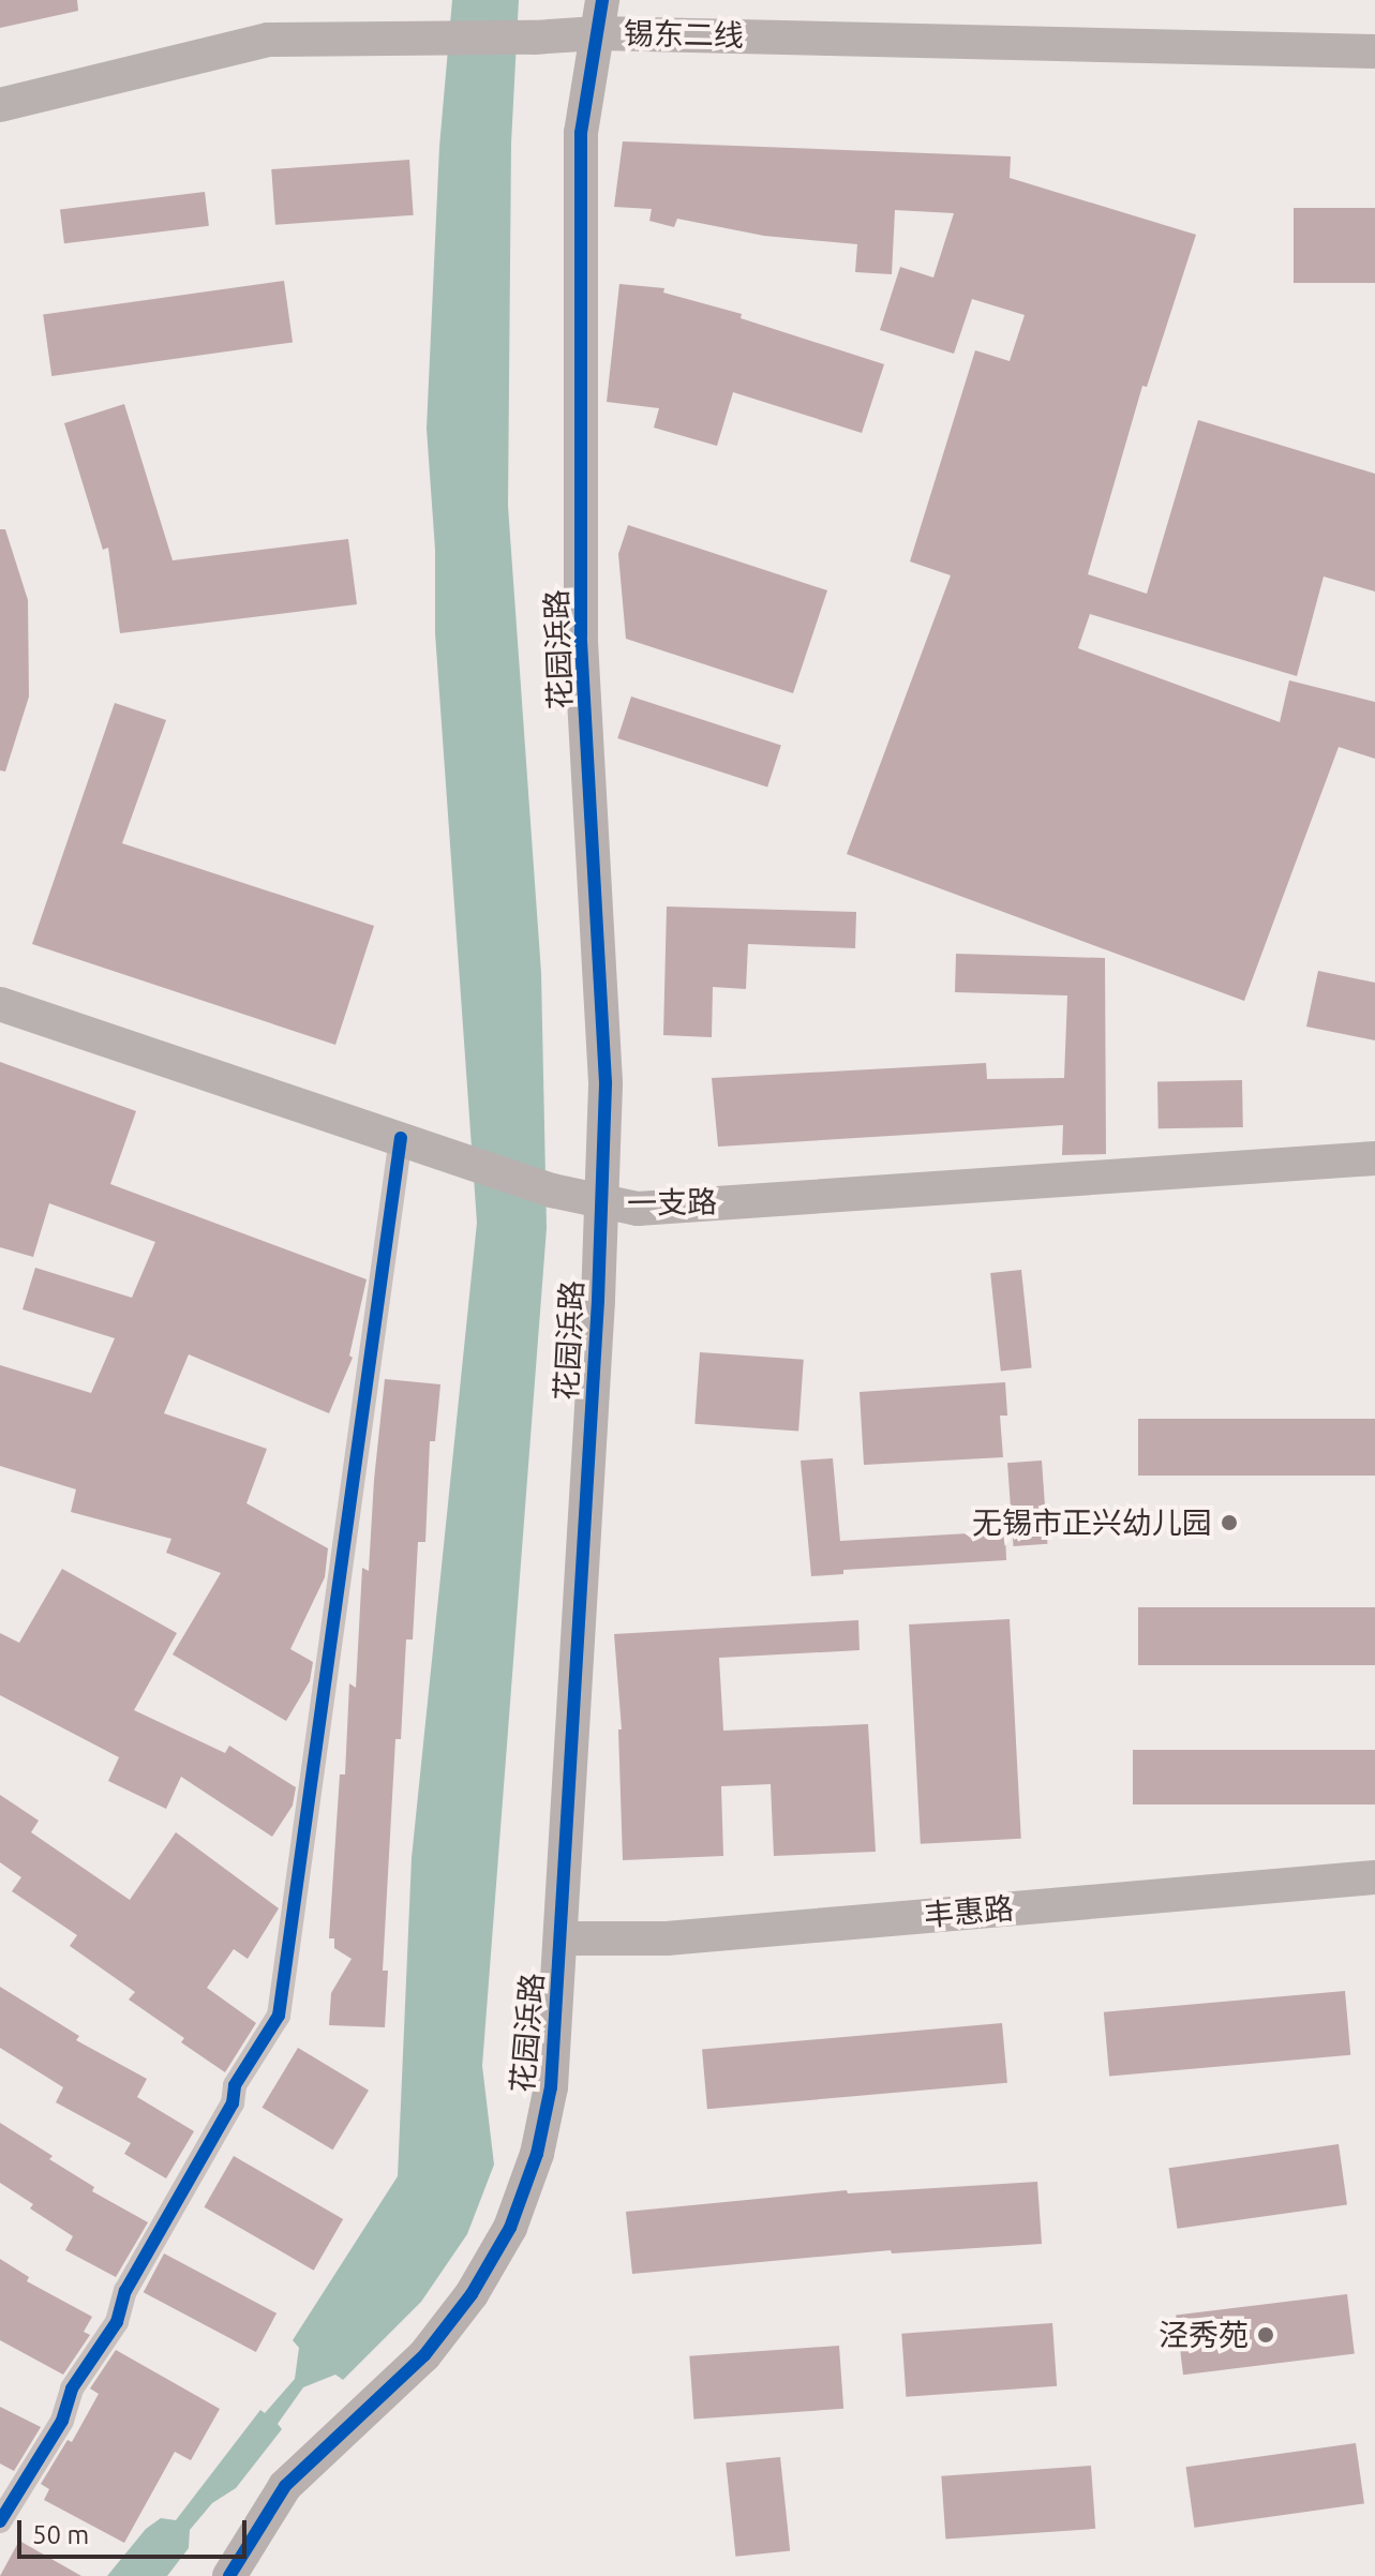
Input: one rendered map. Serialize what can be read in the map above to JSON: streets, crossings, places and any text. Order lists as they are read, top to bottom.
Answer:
{
  "streets": {
    "street": [
      "锡东二线",
      "花园浜路",
      "一支路",
      "丰惠路"
    ]
  },
  "crossings": [
    ["锡东二线", "花园浜路"],
    ["花园浜路", "一支路"],
    ["花园浜路", "丰惠路"]
  ],
  "places": ["无锡市正兴幼儿园", "泾秀苑"],
  "scale_bar": "50 m"
}
